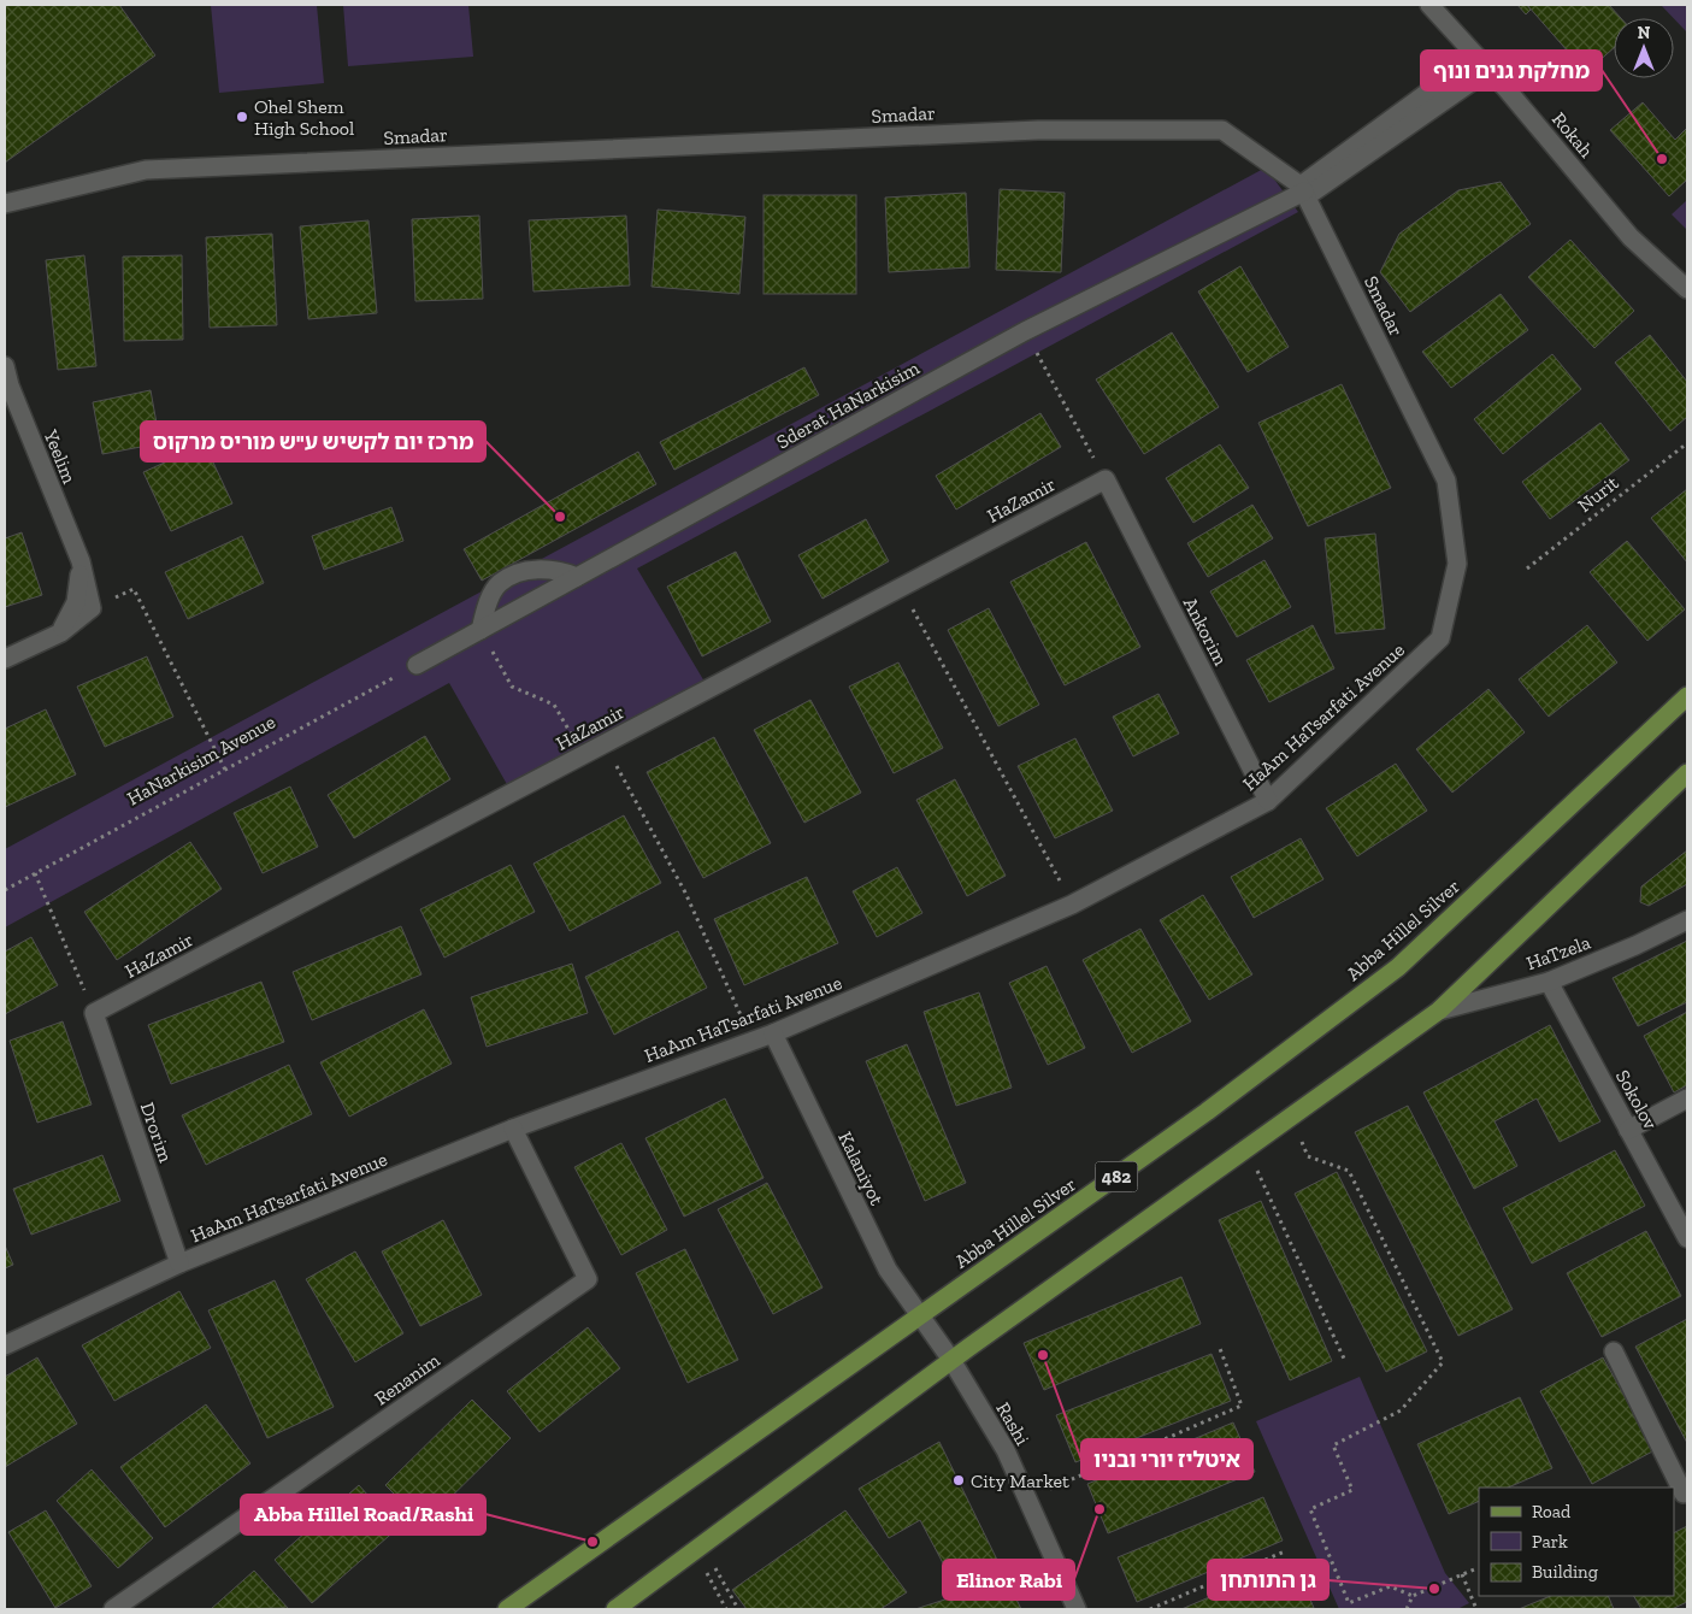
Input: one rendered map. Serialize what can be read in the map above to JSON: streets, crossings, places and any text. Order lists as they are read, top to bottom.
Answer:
{
  "streets": {
    "main road": ["Abba Hillel Silver", "482"],
    "street": [
      "Smadar",
      "Rokah",
      "Sderat HaNarkisim",
      "Yeelim",
      "HaZamir",
      "Ankorim",
      "HaAm HaTsarfati Avenue",
      "HaTzela",
      "Sokolov",
      "Drorim",
      "Kalaniyot",
      "Renanim",
      "Rashi"
    ],
    "path": ["Nurit", "HaNarkisim Avenue"]
  },
  "crossings": [
    ["Smadar", "Sderat HaNarkisim"],
    ["Smadar", "HaAm HaTsarfati Avenue"],
    ["Sderat HaNarkisim", "HaNarkisim Avenue"],
    ["HaZamir", "Ankorim"],
    ["HaZamir", "Drorim"],
    ["Ankorim", "HaAm HaTsarfati Avenue"],
    ["HaAm HaTsarfati Avenue", "Drorim"],
    ["HaAm HaTsarfati Avenue", "Kalaniyot"],
    ["HaAm HaTsarfati Avenue", "Renanim"],
    ["Abba Hillel Silver", "Kalaniyot"],
    ["HaTzela", "Sokolov"],
    ["HaTzela", "482"],
    ["Kalaniyot", "482"],
    ["Kalaniyot", "Rashi"],
    ["482", "Rashi"]
  ],
  "places": [
    "Ohel Shem High School",
    "מחלקת גנים ונוף",
    "מרכז יום לקשיש ע\"ש מוריס מרקוס",
    "איטליז יורי ובניו",
    "City Market",
    "Elinor Rabi",
    "Abba Hillel Road/Rashi",
    "גן התותחן"
  ],
  "legend": ["Road", "Park", "Building"],
  "north": "top"
}
